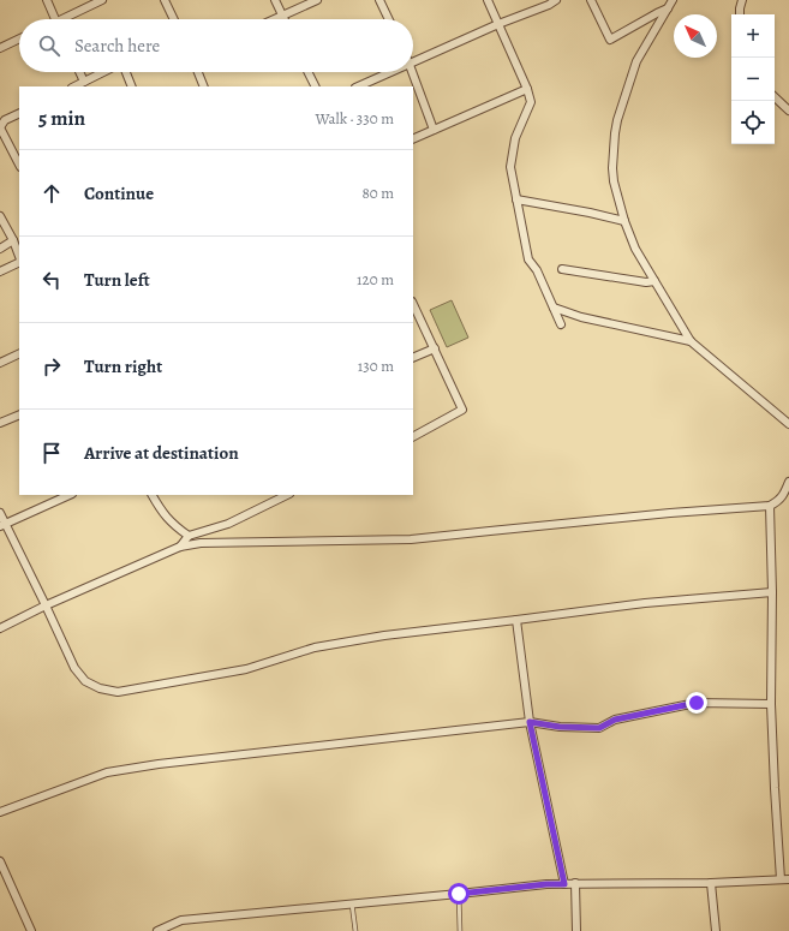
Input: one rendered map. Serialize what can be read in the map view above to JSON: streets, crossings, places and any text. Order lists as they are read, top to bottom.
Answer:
{
  "north": "top left",
  "page": {
    "map_buttons": ["+", "−"],
    "search": "Search here",
    "heading": ["5 min", "Walk · 330 m"],
    "list": [
      ["Continue", "80 m"],
      ["Turn left", "120 m"],
      ["Turn right", "130 m"],
      "Arrive at destination"
    ]
  }
}
